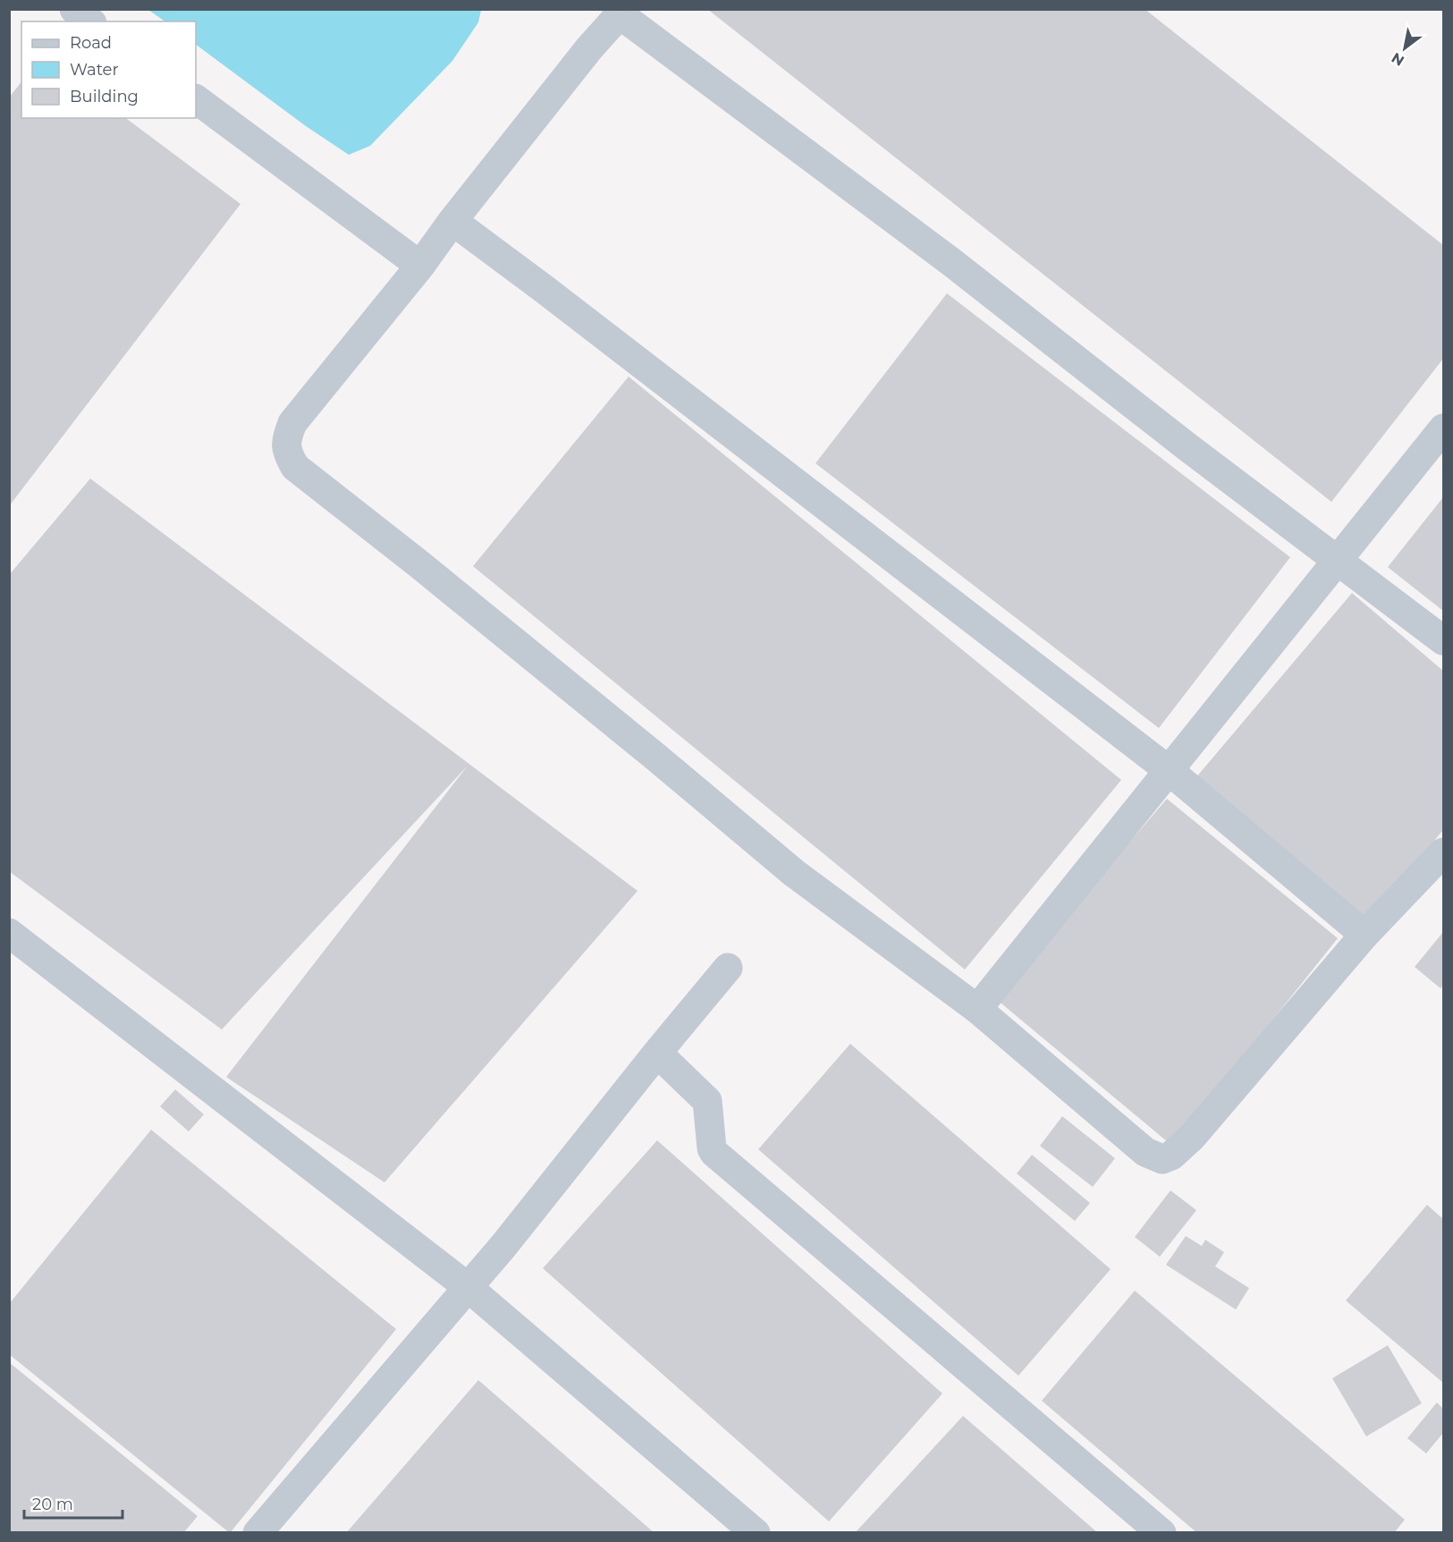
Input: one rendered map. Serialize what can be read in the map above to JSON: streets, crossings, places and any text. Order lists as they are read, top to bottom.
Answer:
{
  "legend": ["Road", "Water", "Building"],
  "scale_bar": "20 m",
  "north": "bottom left"
}
